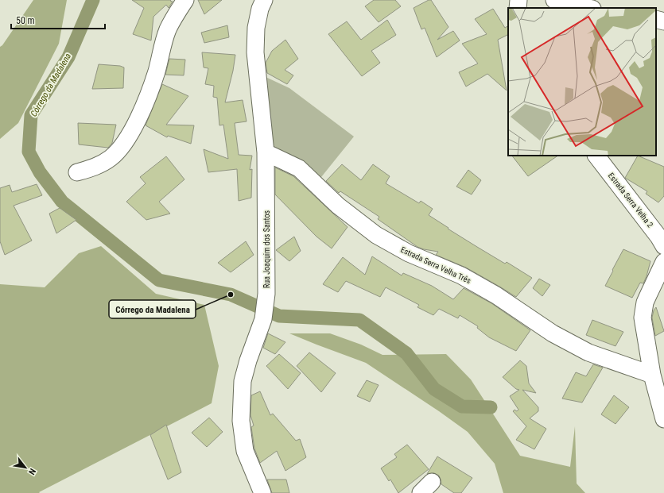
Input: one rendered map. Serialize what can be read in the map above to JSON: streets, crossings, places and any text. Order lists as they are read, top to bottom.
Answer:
{
  "streets": {
    "street": ["Estrada Serra Velha 2", "Rua Joaquim dos Santos", "Estrada Serra Velha Três"]
  },
  "crossings": [
    ["Rua Joaquim dos Santos", "Estrada Serra Velha Três"]
  ],
  "water": ["Córrego da Madalena"],
  "places": ["Córrego da Madalena"],
  "scale_bar": "50 m",
  "north": "bottom right"
}
